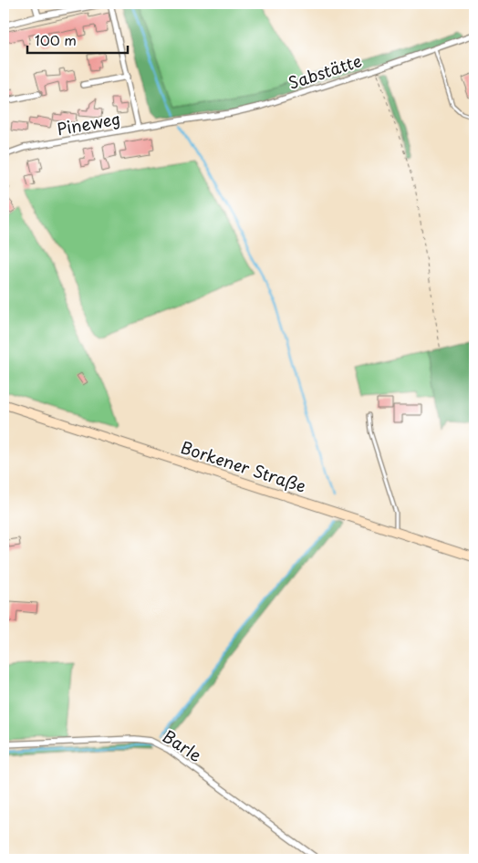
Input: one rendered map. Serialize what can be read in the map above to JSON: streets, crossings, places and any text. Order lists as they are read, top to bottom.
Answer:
{
  "streets": {
    "main road": ["Borkener Straße"],
    "street": ["Sabstätte", "Pineweg", "Barle"]
  },
  "crossings": [
    ["Sabstätte", "Pineweg"]
  ],
  "scale_bar": "100 m"
}
